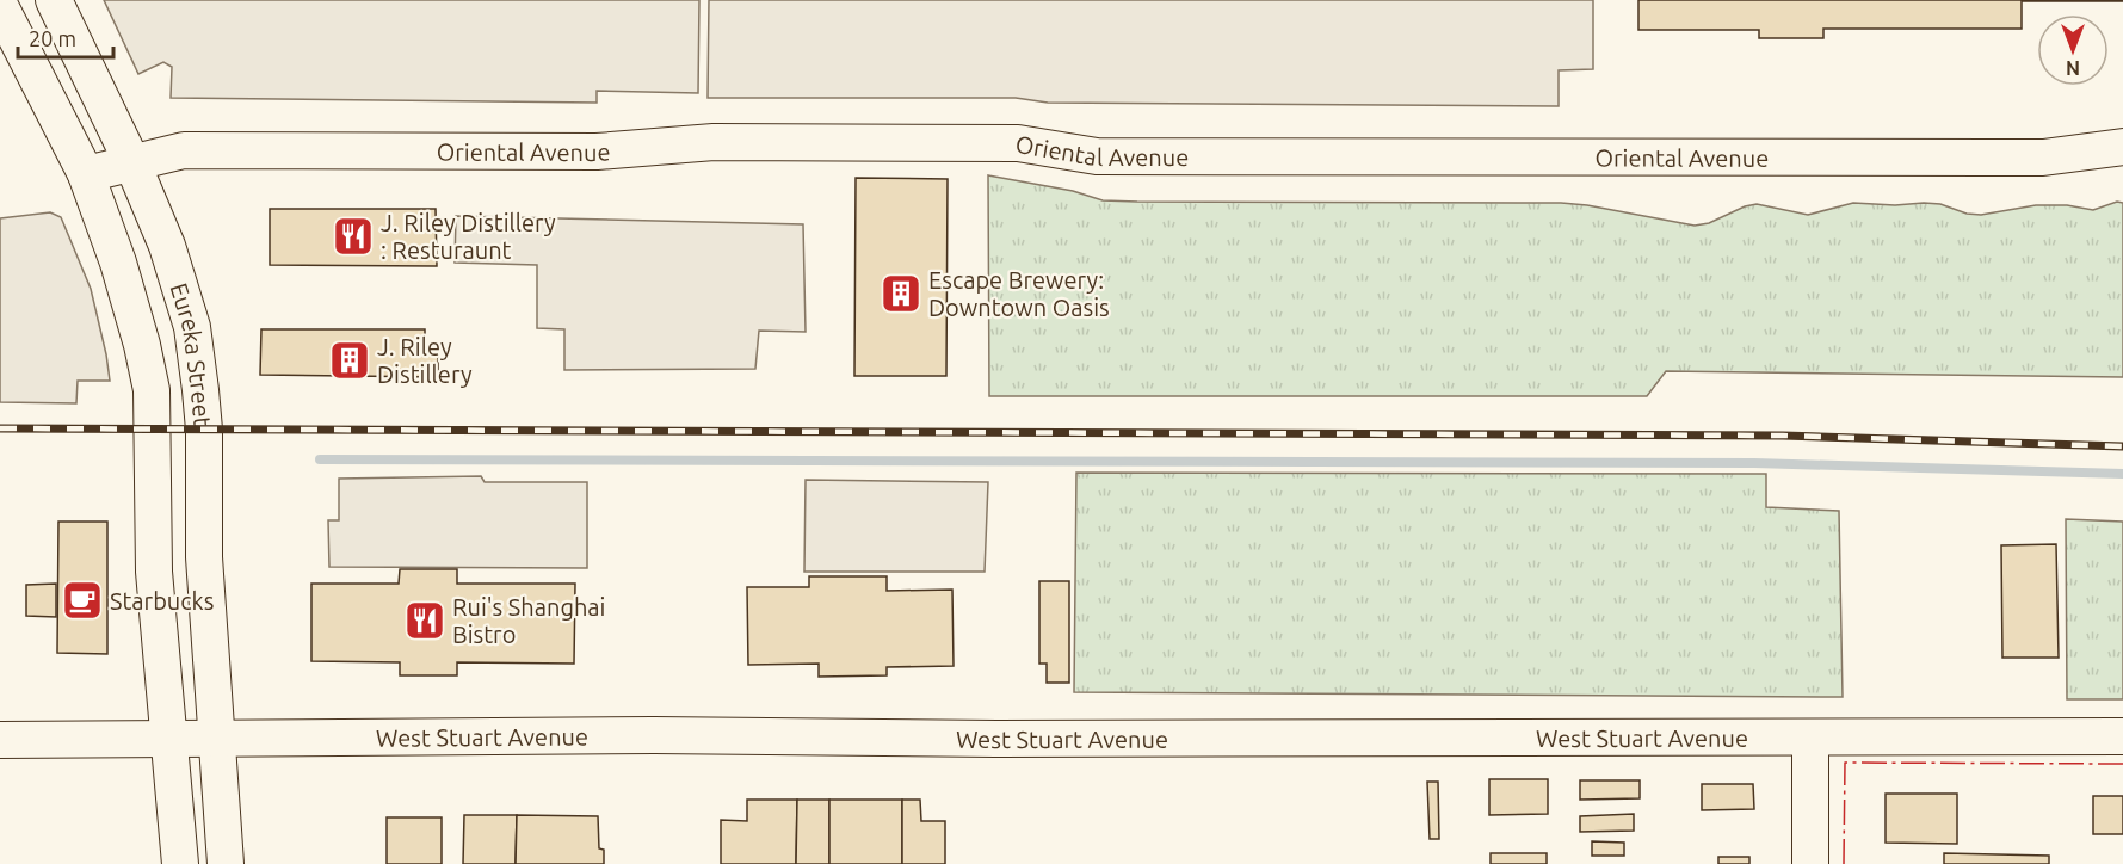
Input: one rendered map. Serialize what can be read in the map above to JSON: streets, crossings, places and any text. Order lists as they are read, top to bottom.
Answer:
{
  "streets": {
    "street": ["Oriental Avenue", "Eureka Street", "West Stuart Avenue"]
  },
  "crossings": [
    ["Oriental Avenue", "Eureka Street"],
    ["Eureka Street", "West Stuart Avenue"]
  ],
  "places": {
    "restaurant": ["J. Riley Distillery : Resturaunt", "Rui's Shanghai Bistro"],
    "building": ["Escape Brewery: Downtown Oasis", "J. Riley Distillery"],
    "cafe": ["Starbucks"]
  },
  "scale_bar": "20 m",
  "north": "bottom"
}
